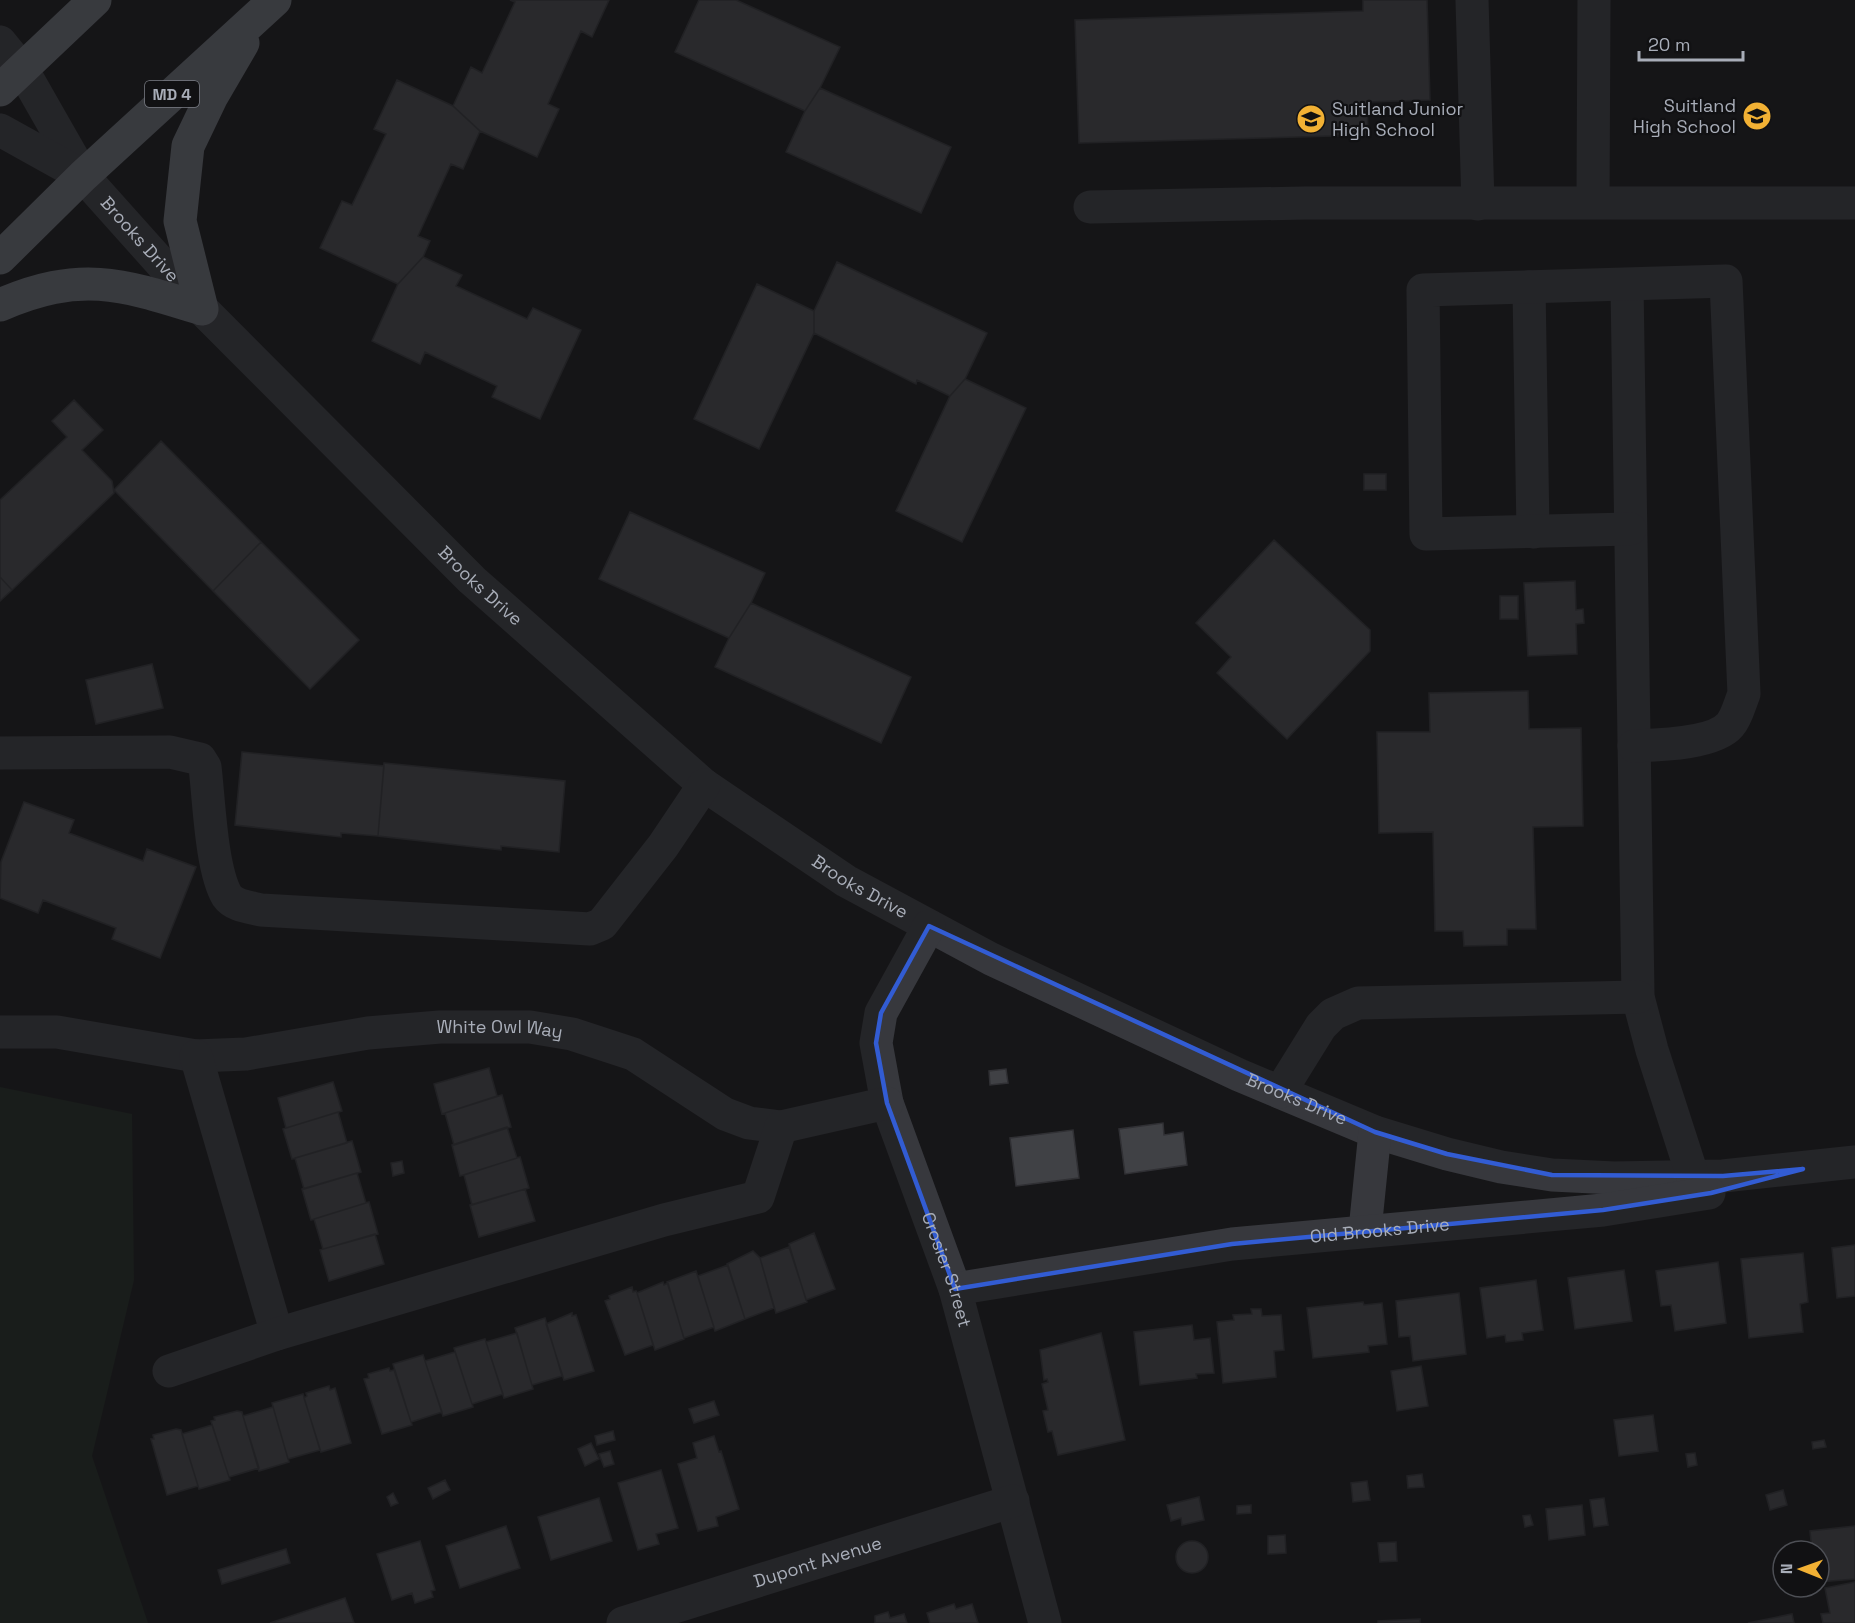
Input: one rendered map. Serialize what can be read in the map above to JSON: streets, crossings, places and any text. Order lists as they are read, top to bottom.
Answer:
{
  "streets": {
    "highway": ["MD 4"],
    "street": [
      "Brooks Drive",
      "White Owl Way",
      "Old Brooks Drive",
      "Crosier Street",
      "Dupont Avenue"
    ]
  },
  "crossings": [
    ["MD 4", "Brooks Drive"],
    ["Brooks Drive", "Old Brooks Drive"],
    ["Brooks Drive", "Crosier Street"],
    ["White Owl Way", "Crosier Street"],
    ["Old Brooks Drive", "Crosier Street"],
    ["Crosier Street", "Dupont Avenue"]
  ],
  "places": {
    "school or university": ["Suitland High School", "Suitland Junior High School"]
  },
  "scale_bar": "20 m",
  "north": "left"
}
